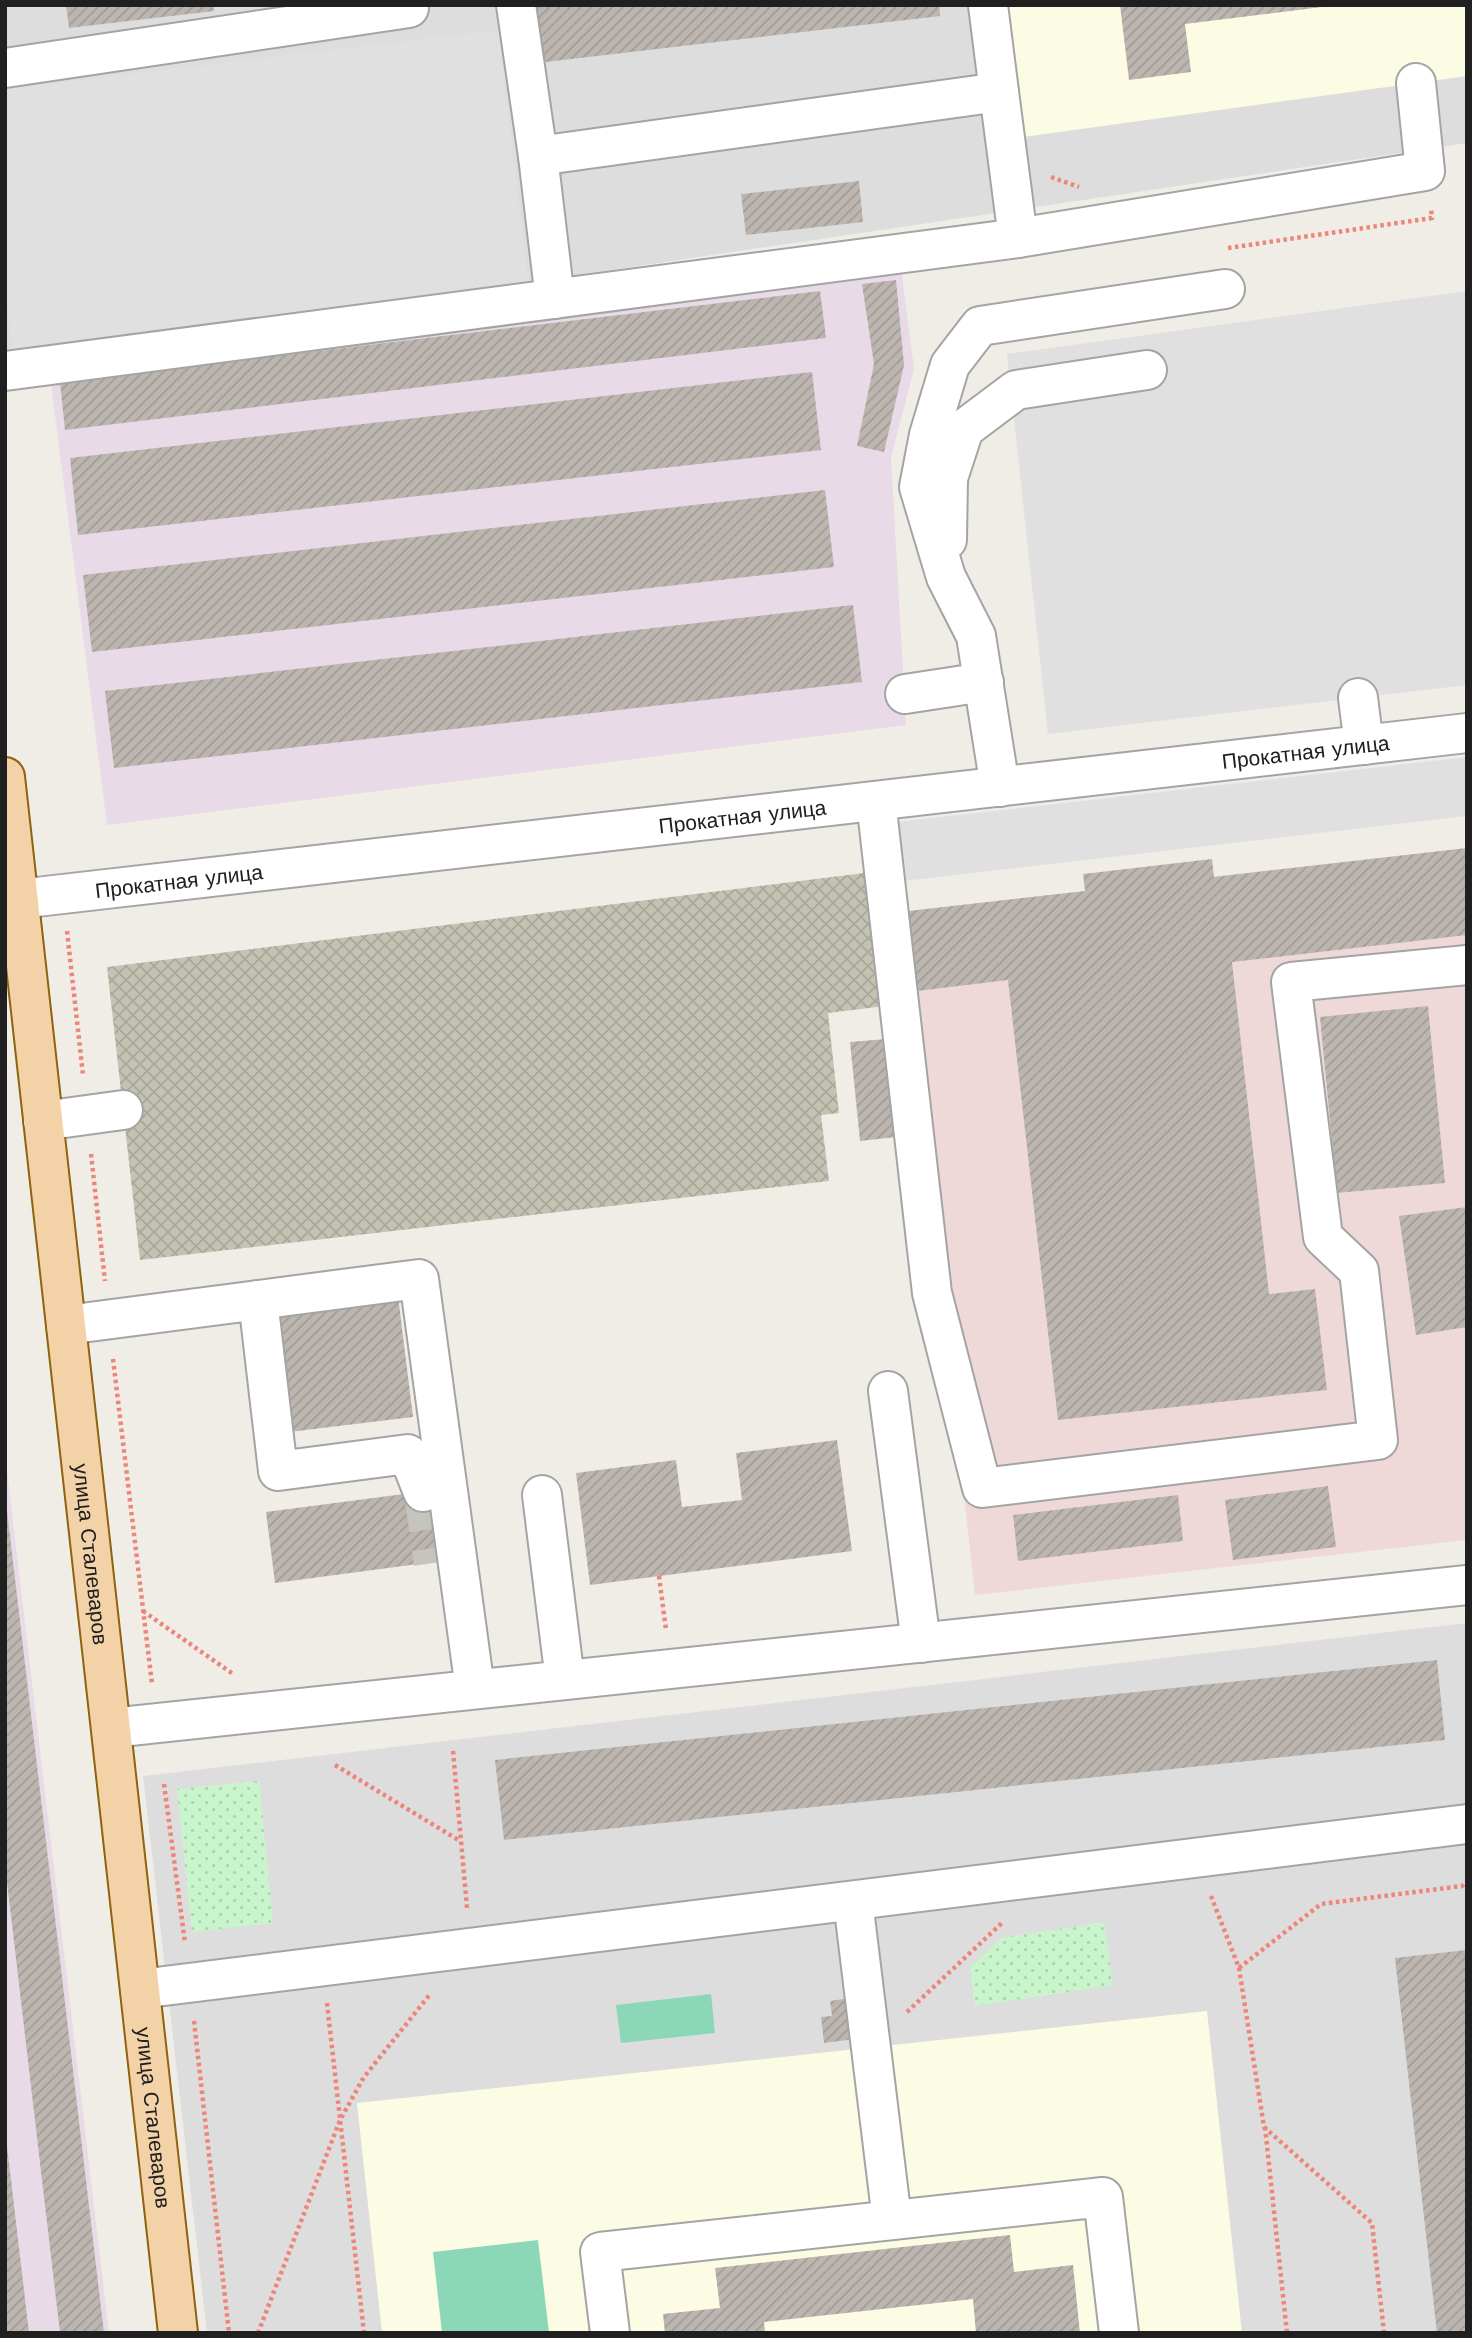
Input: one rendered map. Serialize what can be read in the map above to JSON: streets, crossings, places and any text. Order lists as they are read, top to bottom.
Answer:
{
  "streets": {
    "main road": ["улица Сталеваров"],
    "street": ["Прокатная улица"]
  },
  "crossings": [
    ["Прокатная улица", "улица Сталеваров"]
  ]
}
